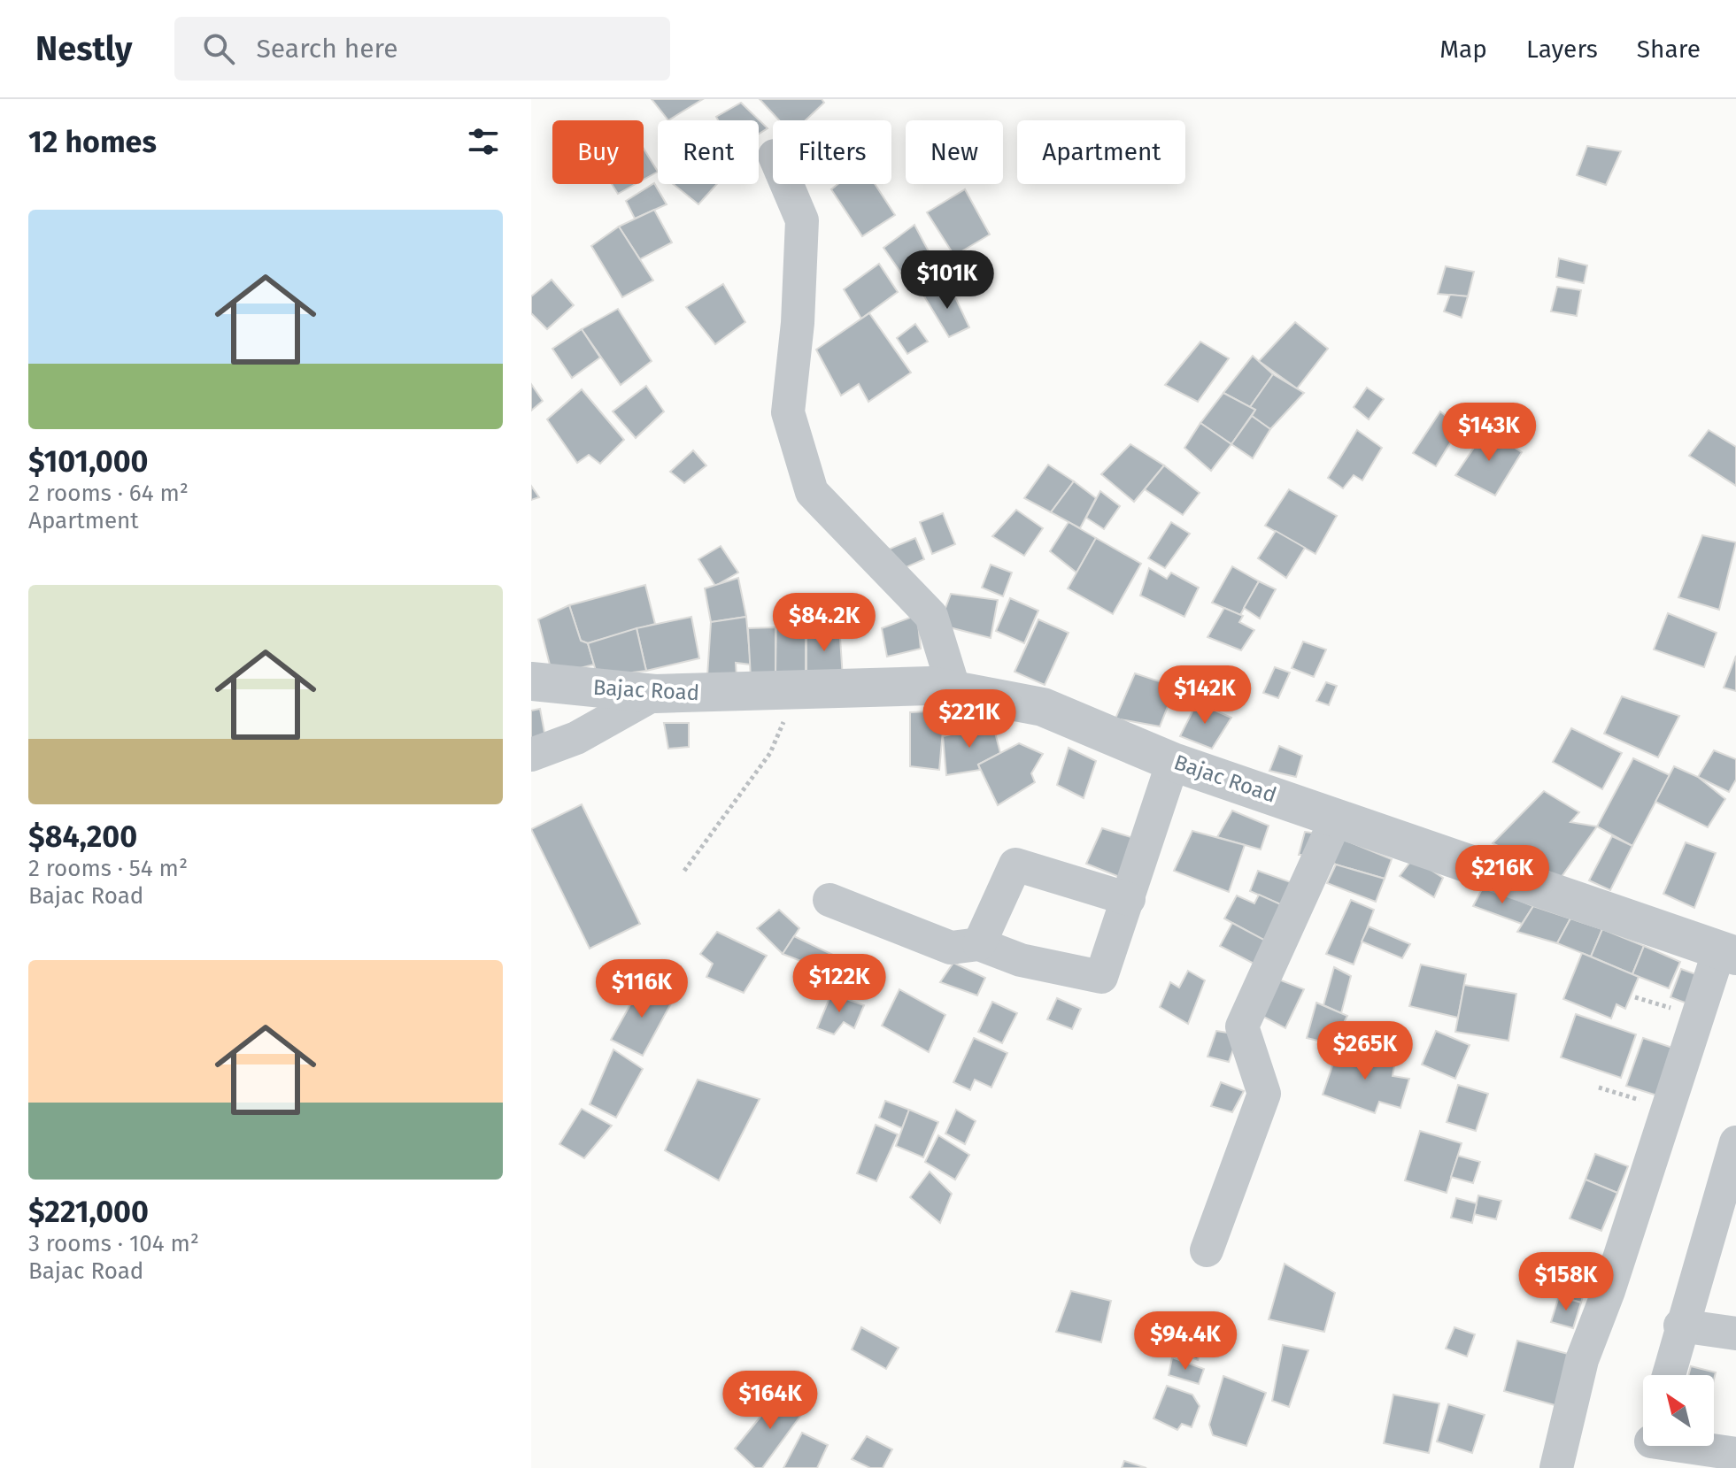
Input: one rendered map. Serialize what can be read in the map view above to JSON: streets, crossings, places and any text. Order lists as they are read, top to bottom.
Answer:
{
  "streets": {
    "street": ["Bajac Road"]
  },
  "north": "top left",
  "page": {
    "header": "Nestly",
    "search": "Search here",
    "nav": ["Map", "Layers", "Share"],
    "heading": "12 homes",
    "chip": [
      "Buy",
      "Rent",
      "Filters",
      "New",
      "Apartment"
    ],
    "list": [
      {
        "name": "$101,000",
        "note": "2 rooms · 64 m² · Apartment"
      },
      {
        "name": "$84,200",
        "note": "2 rooms · 54 m² · Bajac Road"
      },
      {
        "name": "$221,000",
        "note": "3 rooms · 104 m² · Bajac Road"
      }
    ],
    "price": [
      "$101K",
      "$143K",
      "$84.2K",
      "$142K",
      "$221K",
      "$216K",
      "$122K",
      "$116K",
      "$265K",
      "$158K",
      "$94.4K",
      "$164K"
    ]
  }
}
